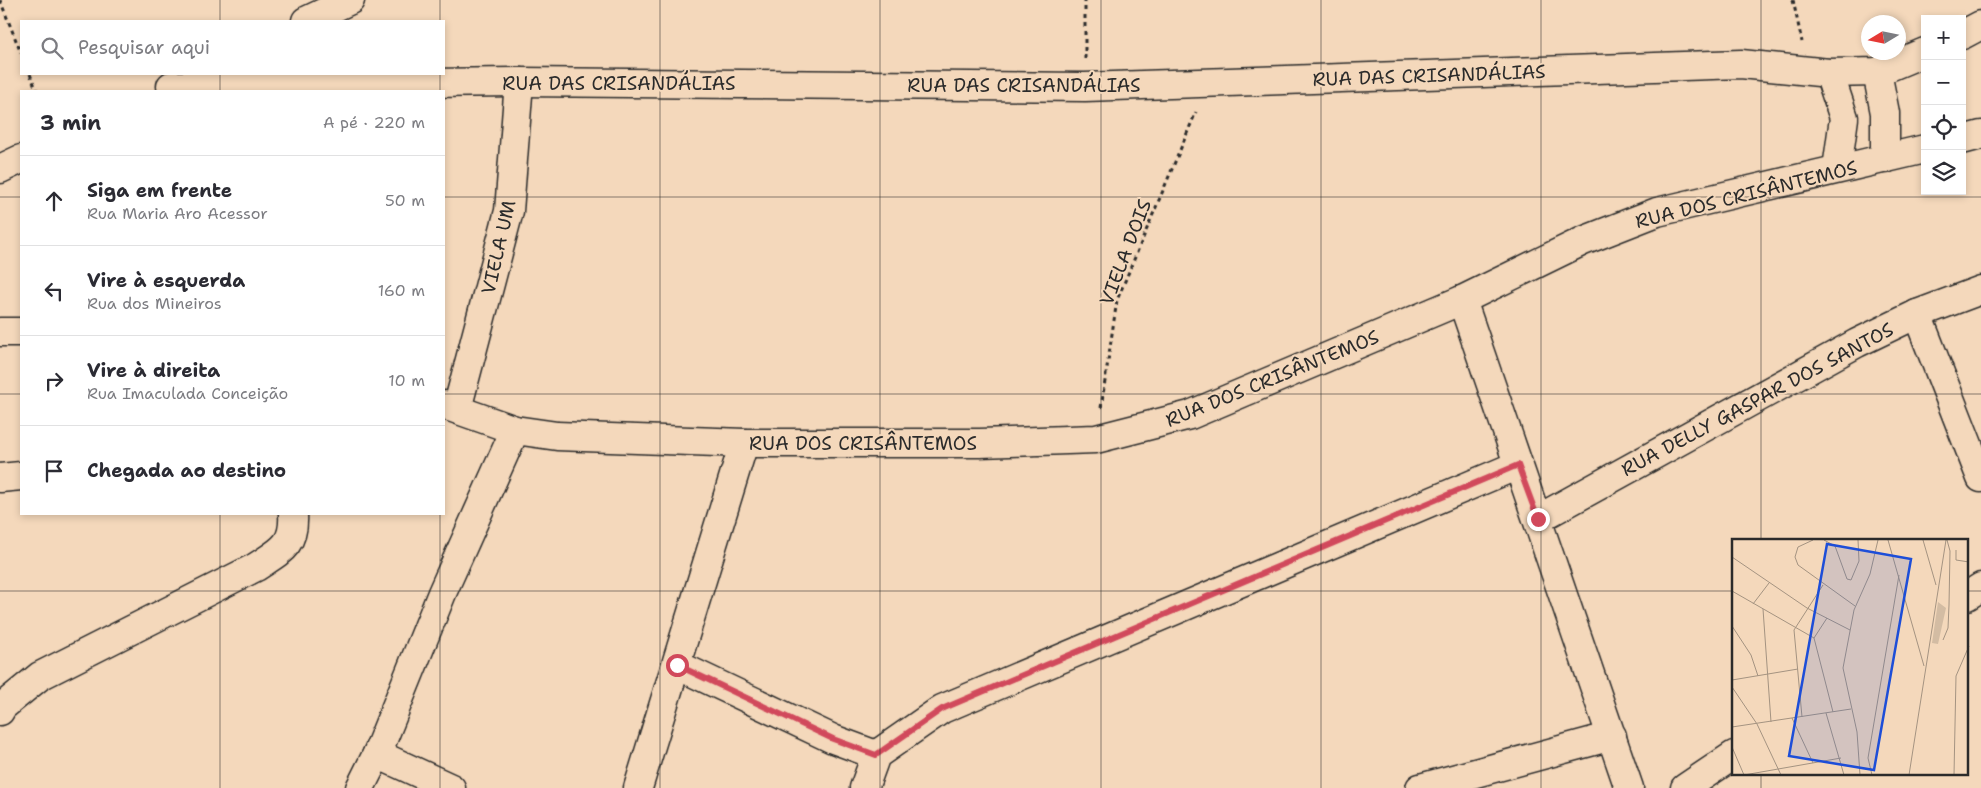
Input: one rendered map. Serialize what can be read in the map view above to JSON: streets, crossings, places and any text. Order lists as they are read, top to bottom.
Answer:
{
  "streets": {
    "street": [
      "RUA DAS CRISANDÁLIAS",
      "RUA DOS CRISÂNTEMOS",
      "VIELA UM",
      "RUA DELLY GASPAR DOS SANTOS"
    ],
    "path": ["VIELA DOIS"]
  },
  "crossings": [
    ["RUA DAS CRISANDÁLIAS", "VIELA UM"],
    ["RUA DAS CRISANDÁLIAS", "VIELA DOIS"],
    ["RUA DOS CRISÂNTEMOS", "VIELA UM"],
    ["RUA DOS CRISÂNTEMOS", "VIELA DOIS"]
  ],
  "north": "left",
  "page": {
    "map_buttons": ["+", "−"],
    "search": "Pesquisar aqui",
    "heading": ["3 min", "A pé · 220 m"],
    "list": [
      ["Siga em frente", "Rua Maria Aro Acessor", "50 m"],
      ["Vire à esquerda", "Rua dos Mineiros", "160 m"],
      ["Vire à direita", "Rua Imaculada Conceição", "10 m"],
      "Chegada ao destino"
    ]
  }
}
